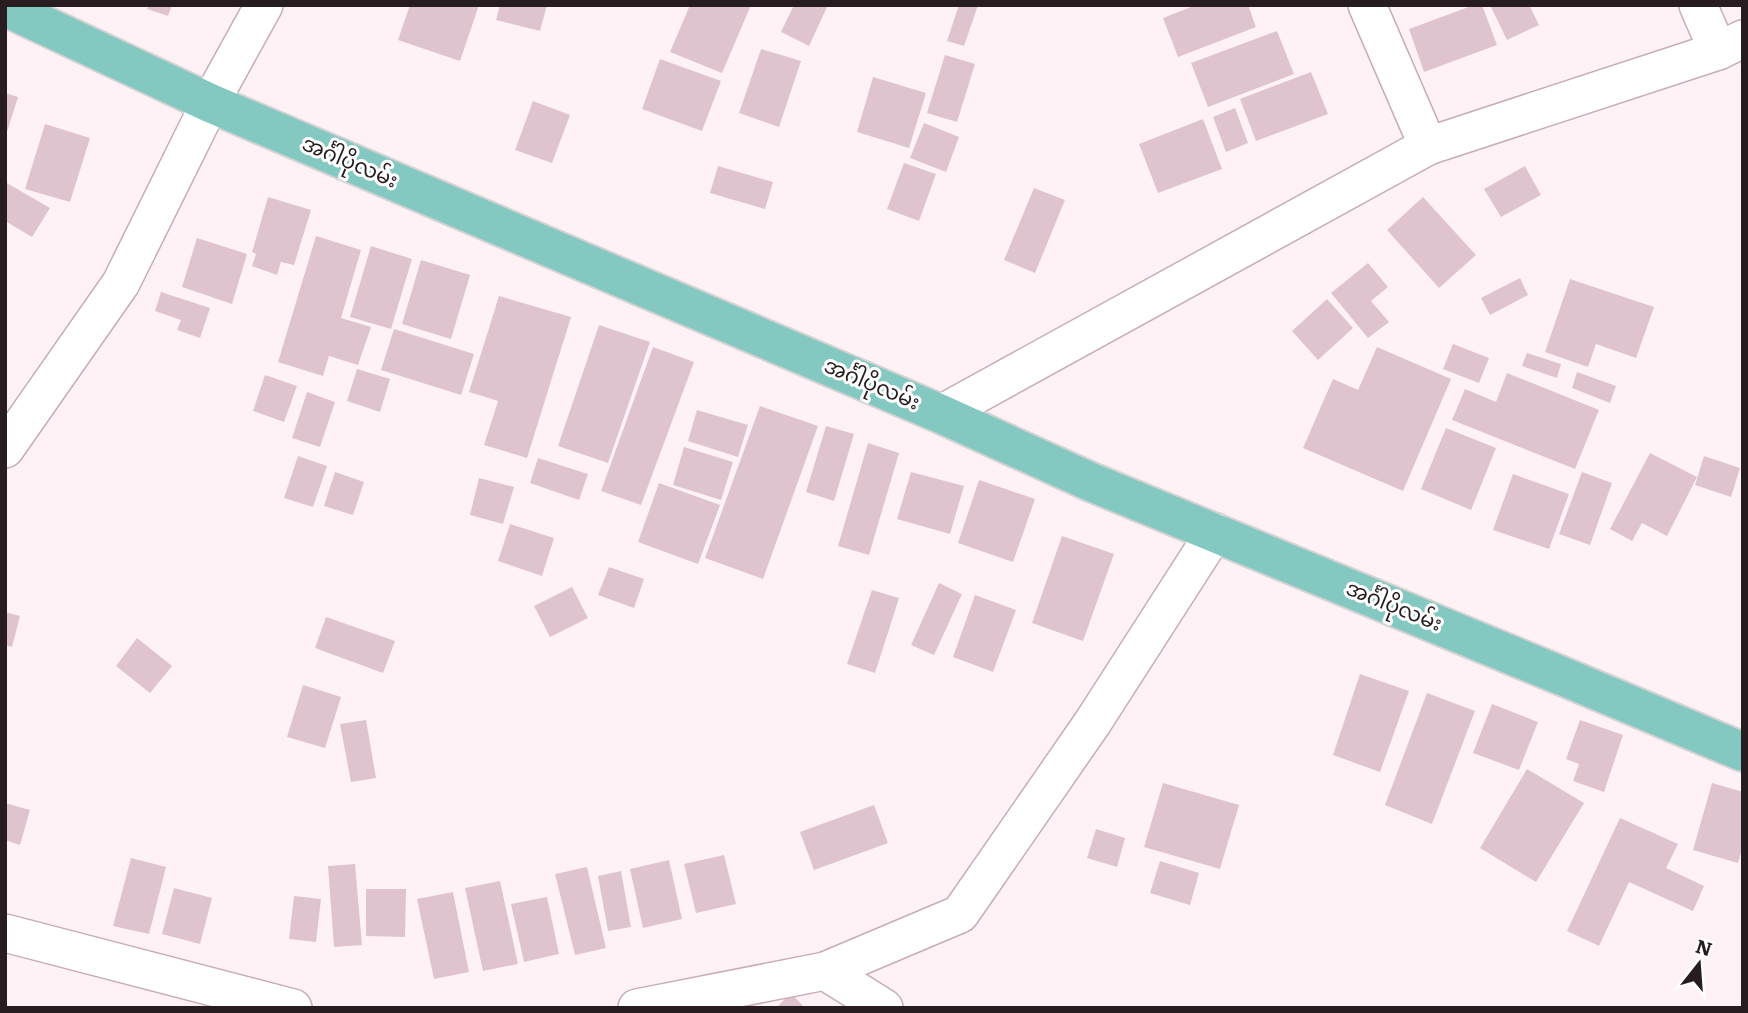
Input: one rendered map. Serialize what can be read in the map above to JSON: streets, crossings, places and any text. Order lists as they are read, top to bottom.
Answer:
{
  "streets": {
    "main road": ["အင်္ဂါပိုလမ်း"]
  },
  "north": "top"
}
